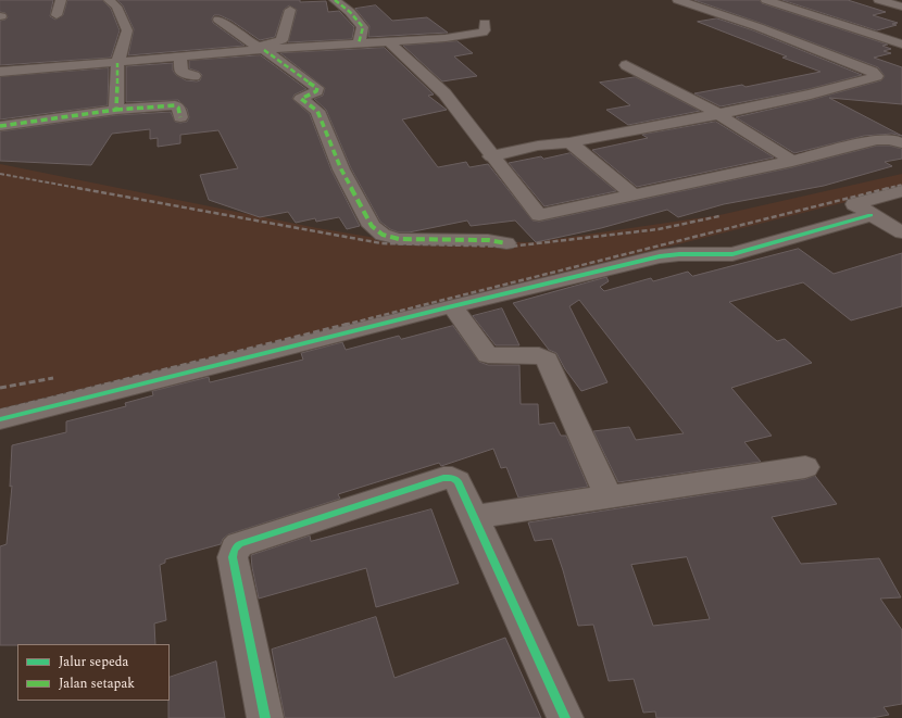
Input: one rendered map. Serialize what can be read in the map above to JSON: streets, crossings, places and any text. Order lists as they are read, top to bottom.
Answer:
{
  "legend": ["Jalur sepeda", "Jalan setapak"]
}
